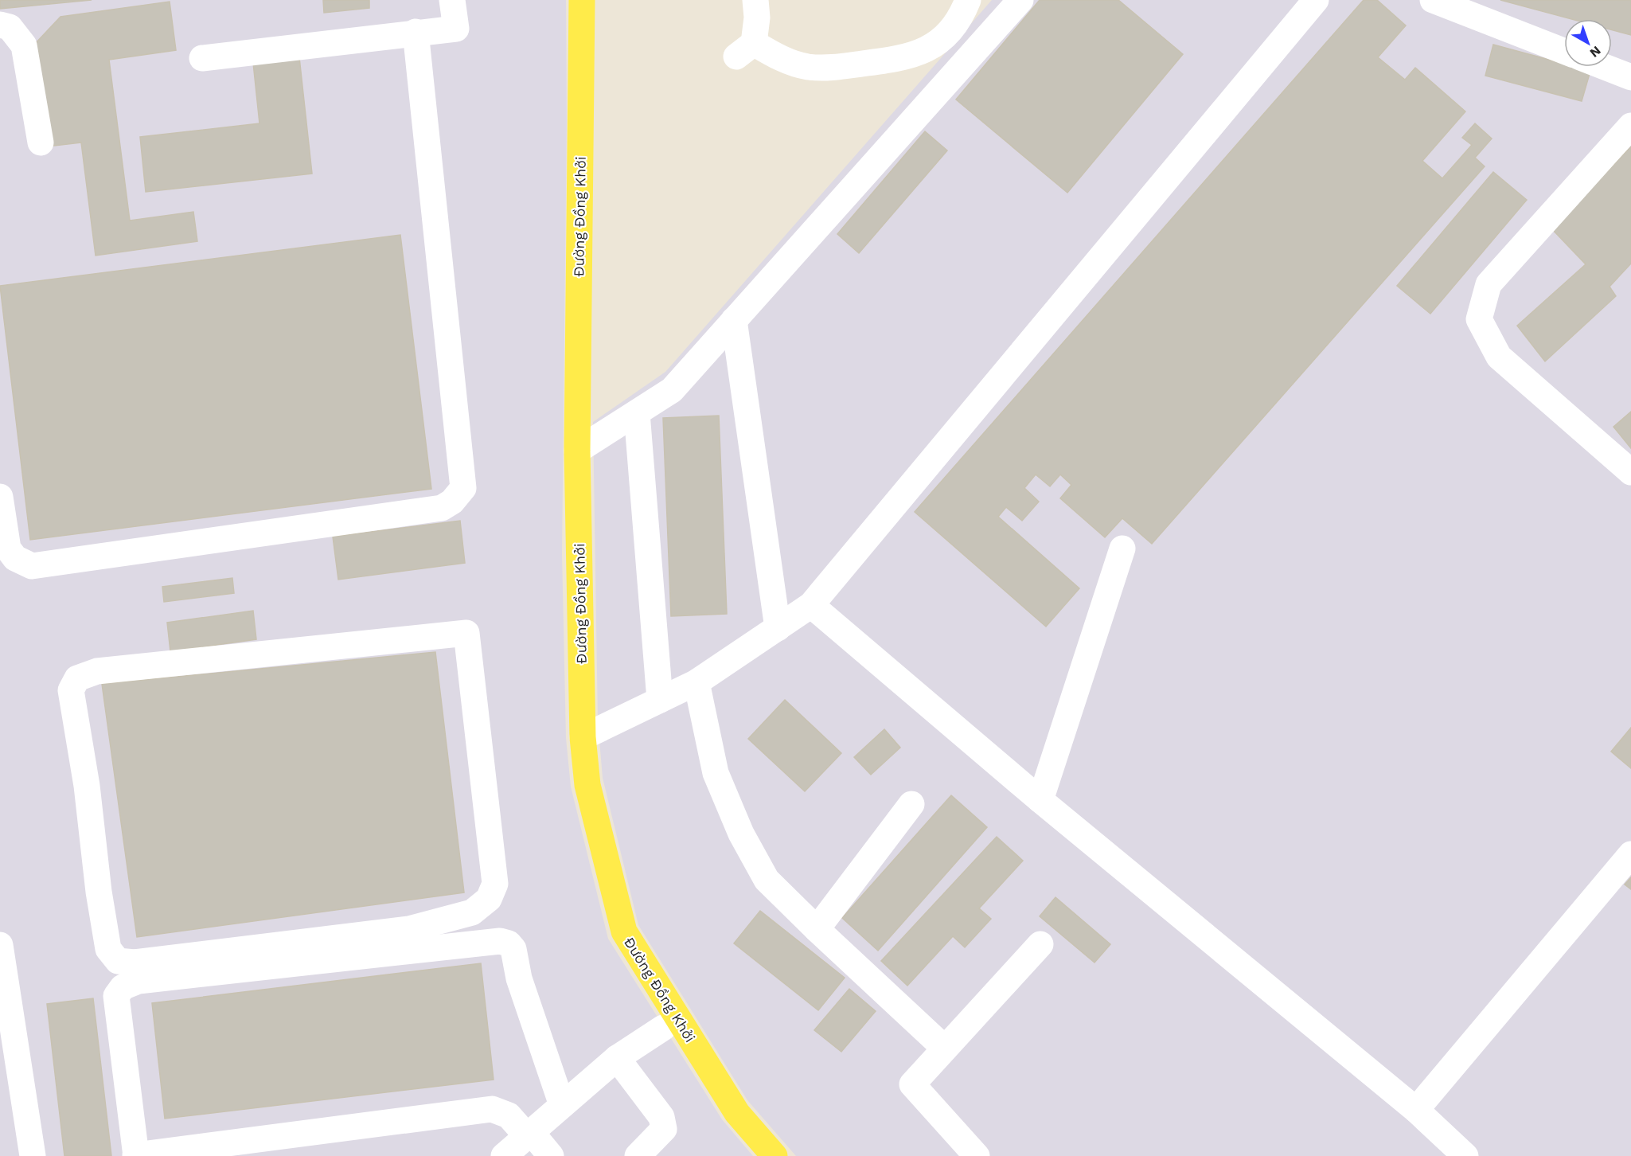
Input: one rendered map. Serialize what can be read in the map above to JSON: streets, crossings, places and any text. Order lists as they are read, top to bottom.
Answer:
{
  "streets": {
    "main road": ["Đường Đồng Khởi"]
  },
  "north": "bottom right"
}
